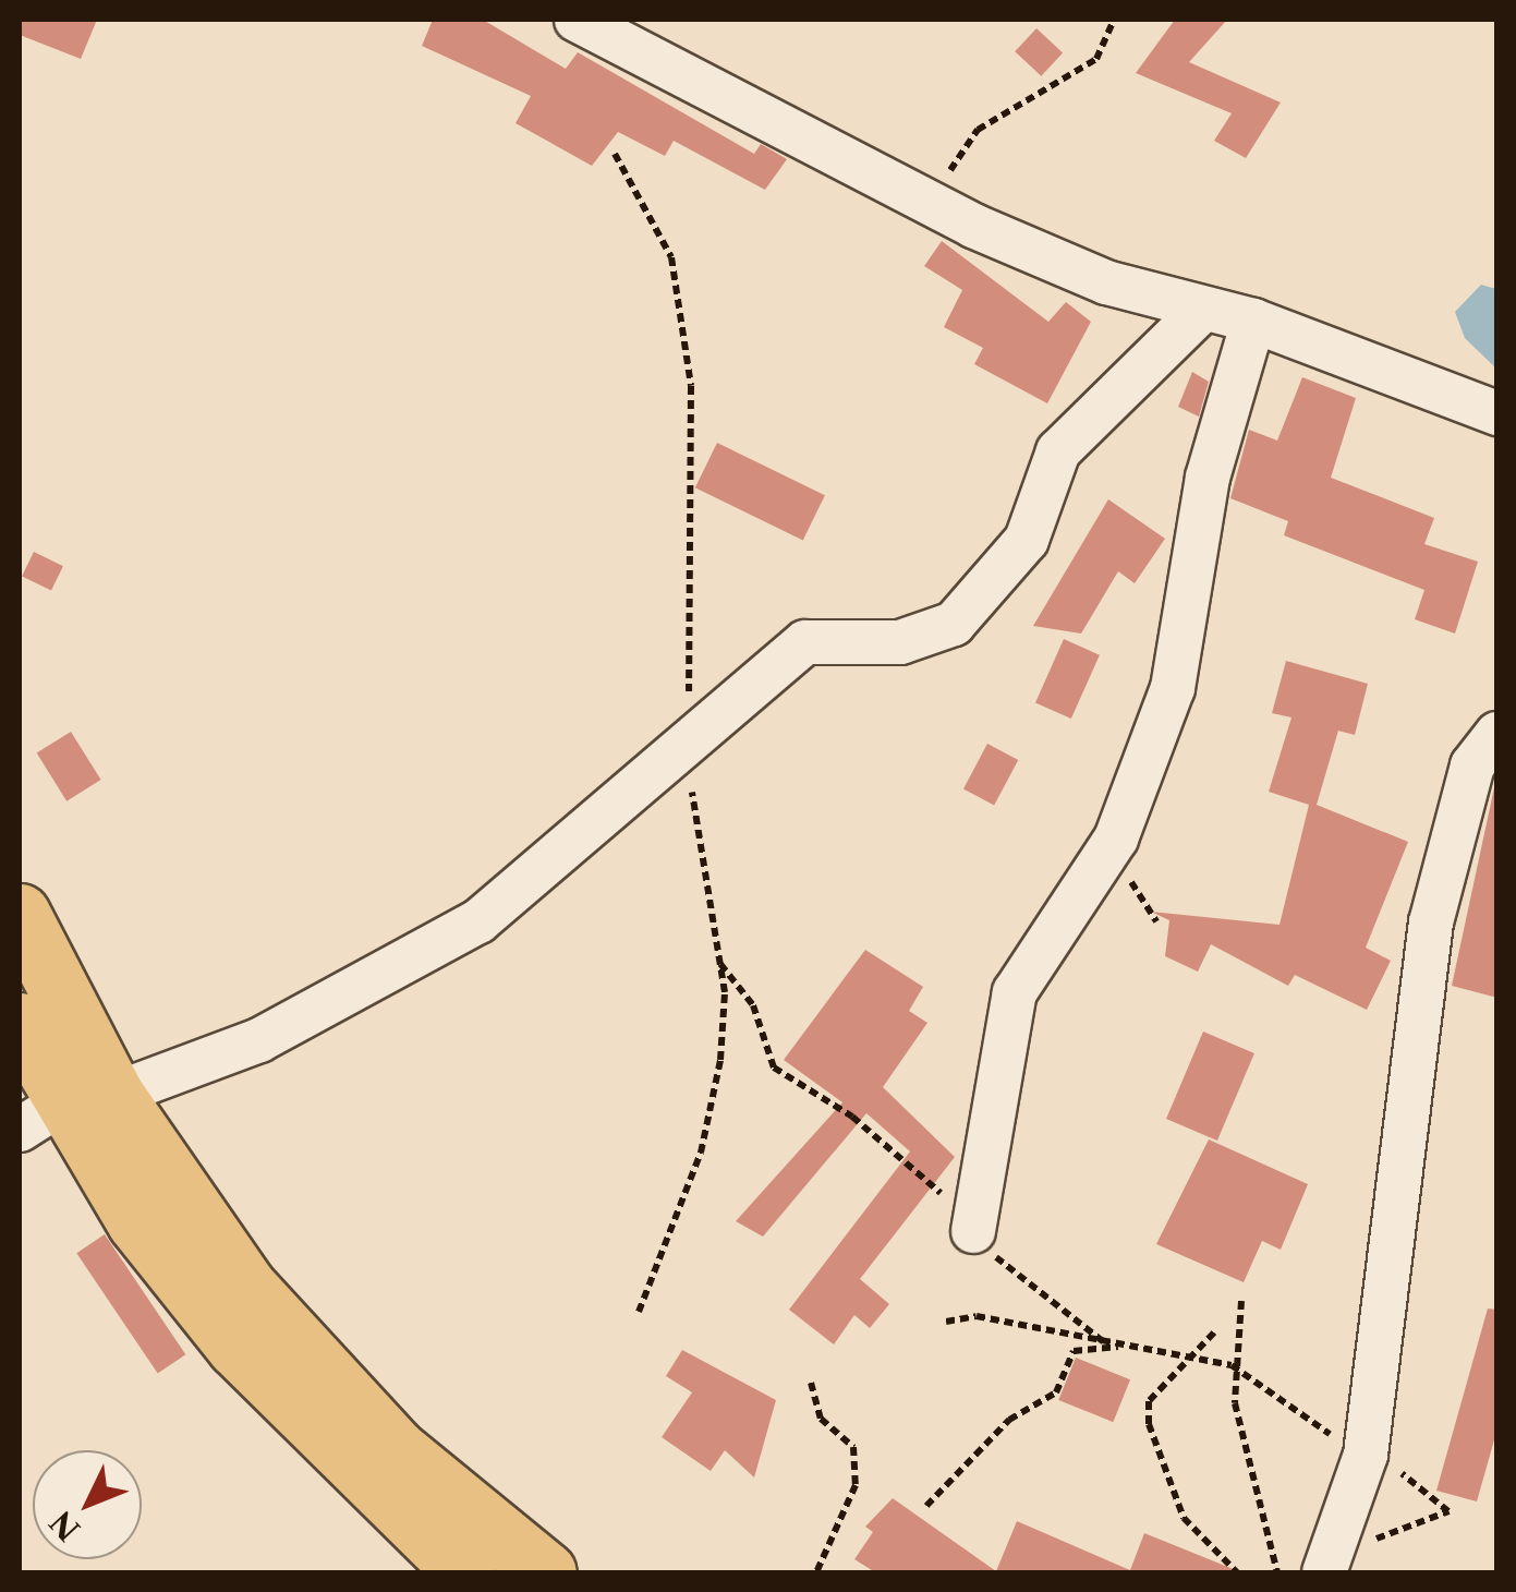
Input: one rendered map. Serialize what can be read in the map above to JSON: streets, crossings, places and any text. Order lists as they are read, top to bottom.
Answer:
{
  "north": "bottom left"
}
